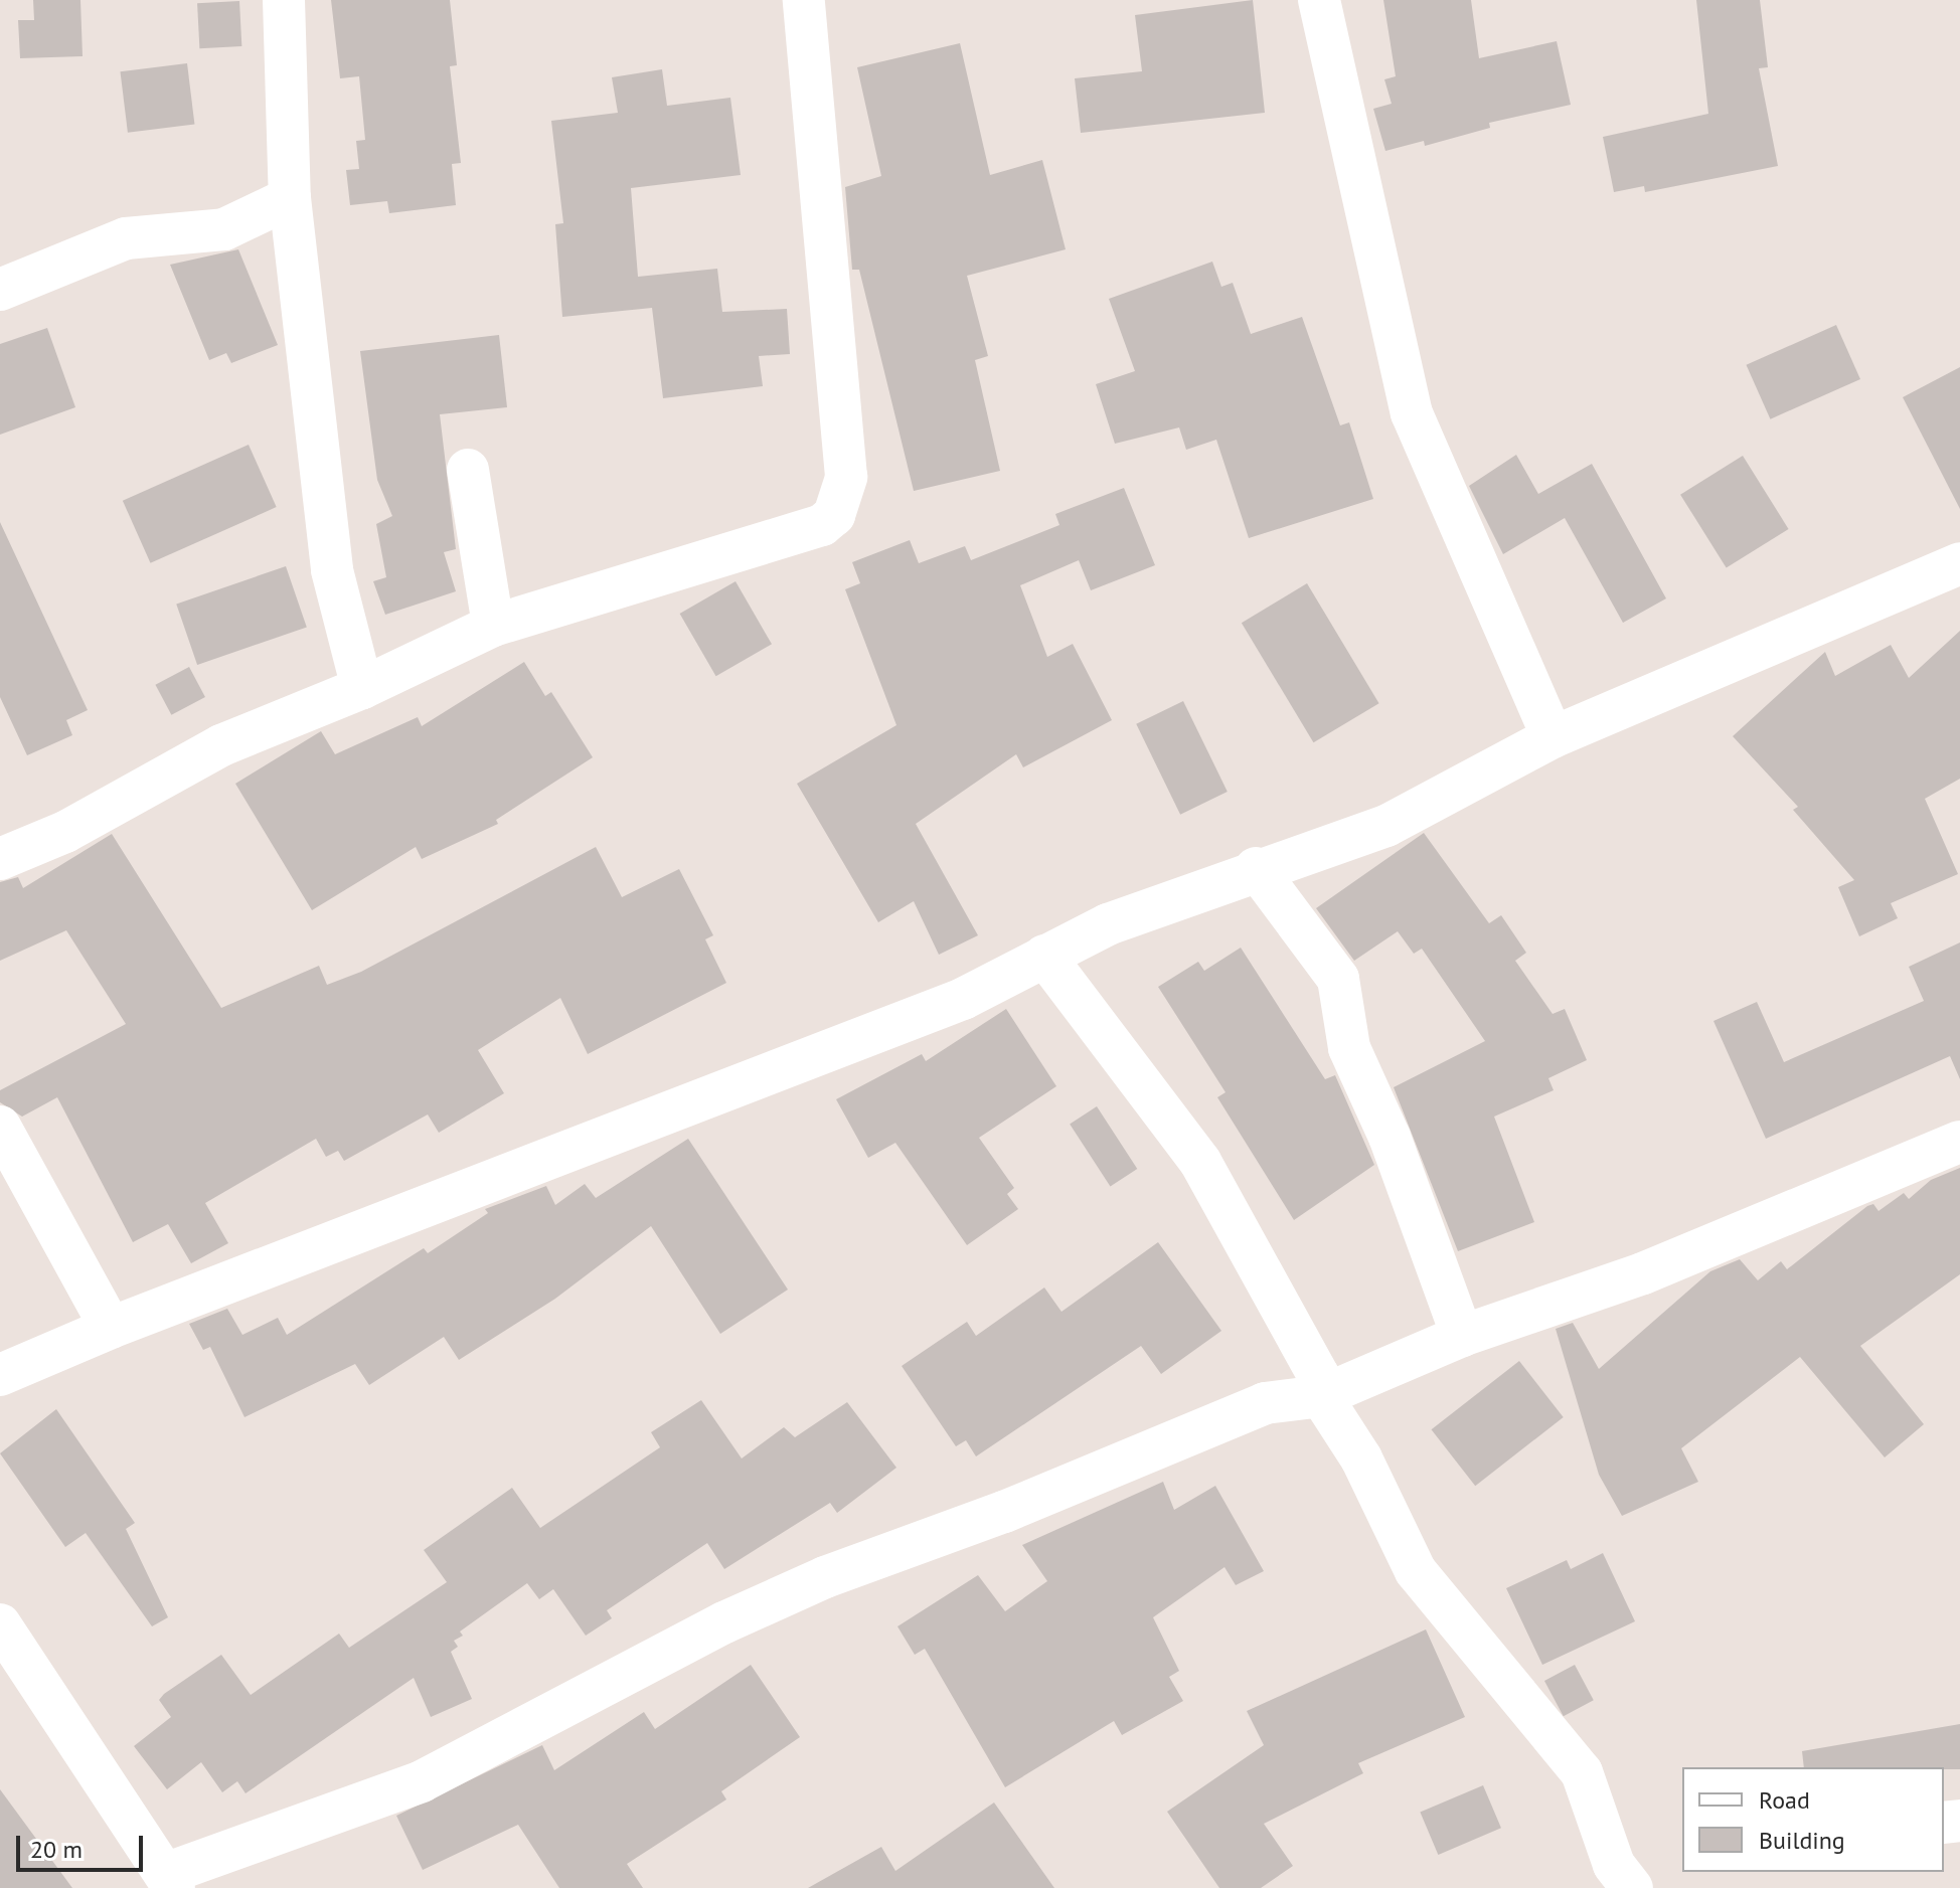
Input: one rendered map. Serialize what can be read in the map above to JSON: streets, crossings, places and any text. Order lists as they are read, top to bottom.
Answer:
{
  "legend": ["Road", "Building"],
  "scale_bar": "20 m"
}
